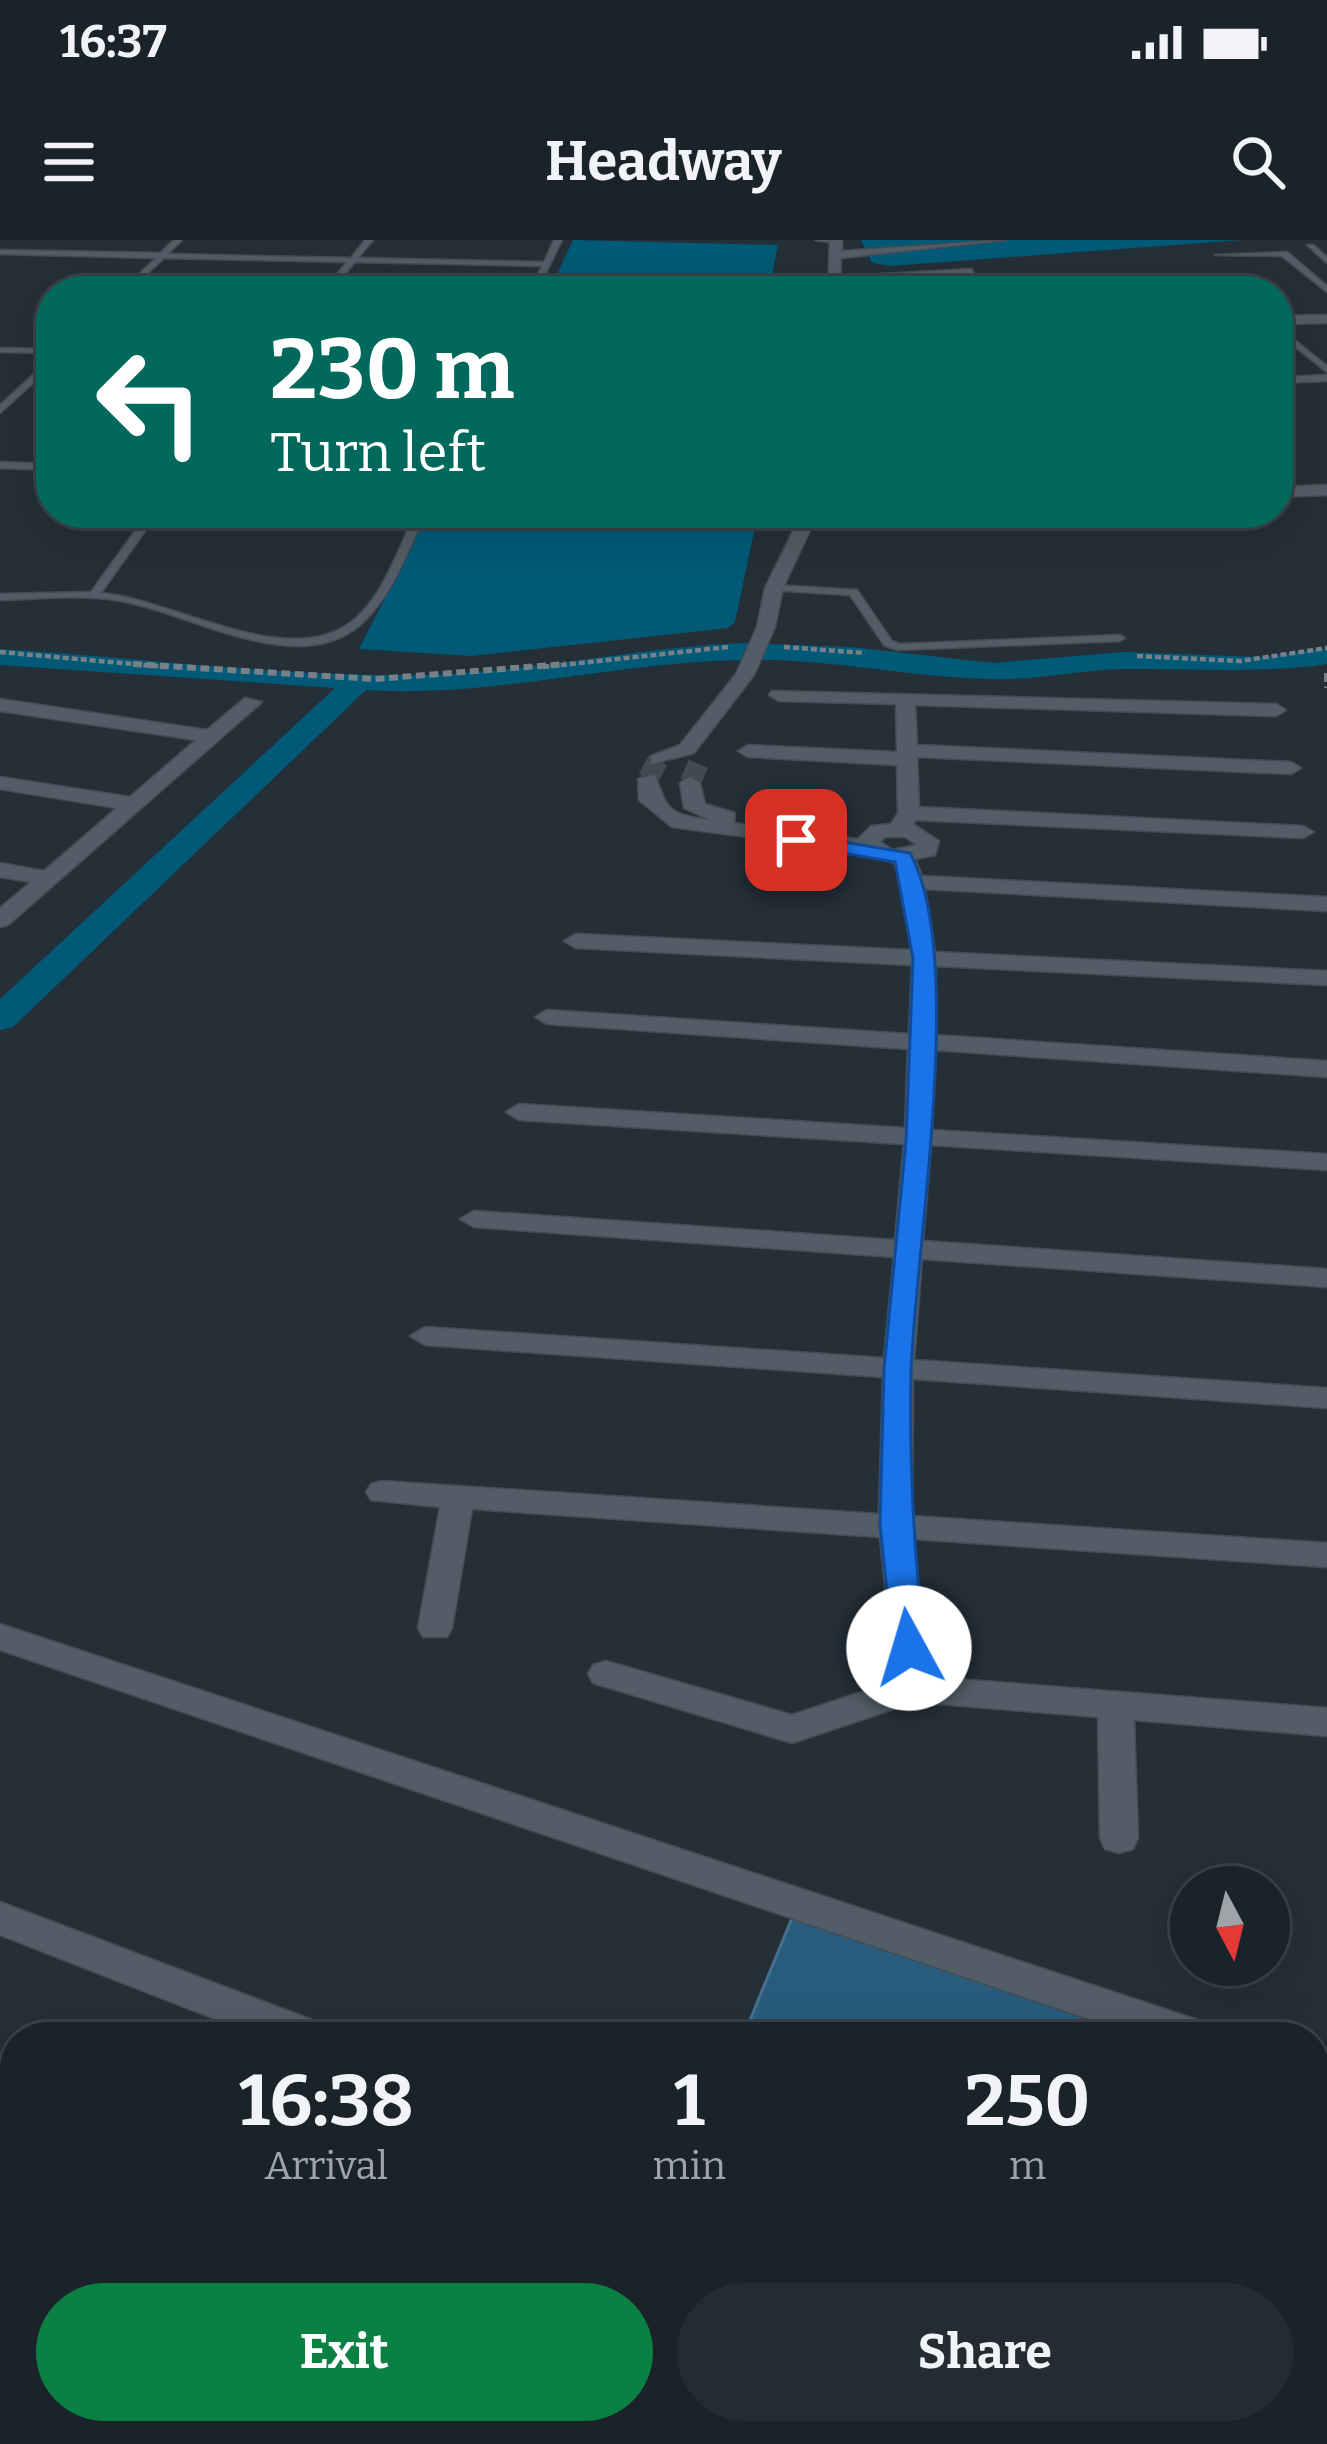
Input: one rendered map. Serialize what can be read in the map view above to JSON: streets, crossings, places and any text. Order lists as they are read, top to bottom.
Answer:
{
  "north": "bottom",
  "page": {
    "status": "16:37",
    "header": "Headway",
    "turn": ["230 m", "Turn left"],
    "eta": [
      "16:38",
      "Arrival",
      "1",
      "min",
      "250",
      "m"
    ],
    "buttons": ["Exit", "Share"]
  }
}
